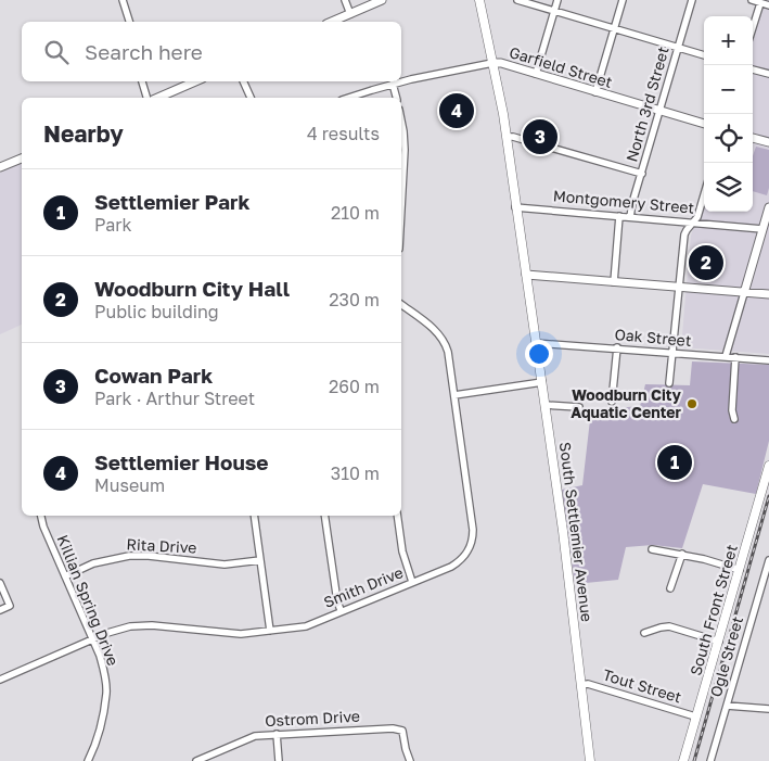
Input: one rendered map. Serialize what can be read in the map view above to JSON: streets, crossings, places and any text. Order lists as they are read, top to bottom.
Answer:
{
  "streets": {
    "main road": ["South Settlemier Avenue", "South Front Street"],
    "street": [
      "Garfield Street",
      "North 3rd Street",
      "Montgomery Street",
      "Oak Street",
      "Rita Drive",
      "Smith Drive",
      "Killian Spring Drive",
      "Ogle Street",
      "Tout Street",
      "Ostrom Drive"
    ]
  },
  "crossings": [
    ["Garfield Street", "North 3rd Street"],
    ["Garfield Street", "South Settlemier Avenue"],
    ["North 3rd Street", "Montgomery Street"],
    ["Montgomery Street", "South Settlemier Avenue"],
    ["Oak Street", "South Settlemier Avenue"],
    ["South Settlemier Avenue", "Tout Street"],
    ["Rita Drive", "Killian Spring Drive"],
    ["Smith Drive", "Killian Spring Drive"],
    ["South Front Street", "Tout Street"]
  ],
  "places": ["Woodburn City Aquatic Center"],
  "page": {
    "map_buttons": ["+", "−"],
    "search": "Search here",
    "pins": [
      "4",
      "3",
      "2",
      "1"
    ],
    "heading": ["Nearby", "4 results"],
    "list": [
      {
        "mark": "1",
        "name": "Settlemier Park",
        "note": "Park",
        "value": "210 m"
      },
      {
        "mark": "2",
        "name": "Woodburn City Hall",
        "note": "Public building",
        "value": "230 m"
      },
      {
        "mark": "3",
        "name": "Cowan Park",
        "note": "Park · Arthur Street",
        "value": "260 m"
      },
      {
        "mark": "4",
        "name": "Settlemier House",
        "note": "Museum",
        "value": "310 m"
      }
    ]
  }
}
